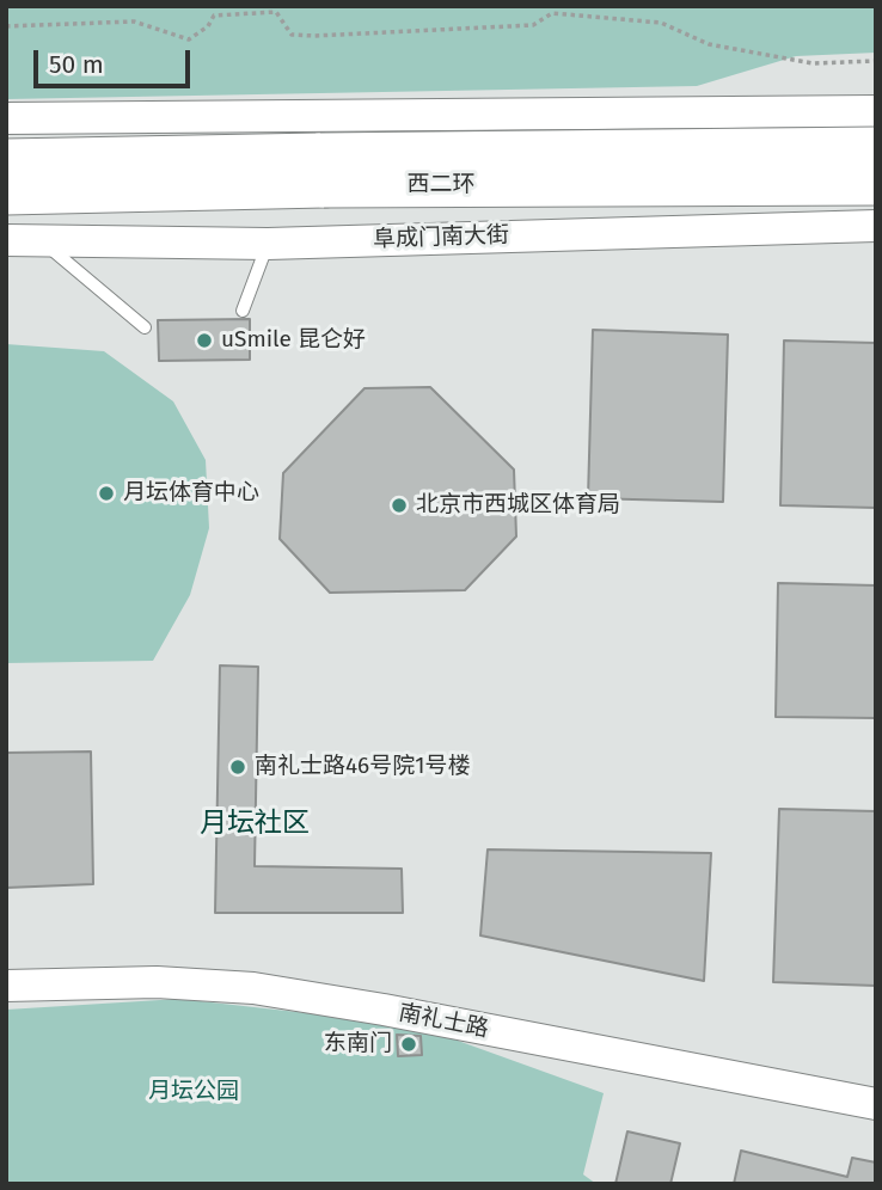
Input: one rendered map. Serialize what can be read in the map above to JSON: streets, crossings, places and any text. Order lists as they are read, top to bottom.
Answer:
{
  "streets": {
    "highway": ["西二环"],
    "street": ["阜成门南大街", "南礼士路"]
  },
  "districts": ["月坛社区"],
  "parks": ["月坛公园"],
  "places": [
    "uSmile 昆仑好",
    "月坛体育中心",
    "北京市西城区体育局",
    "南礼士路46号院1号楼",
    "东南门"
  ],
  "scale_bar": "50 m"
}
